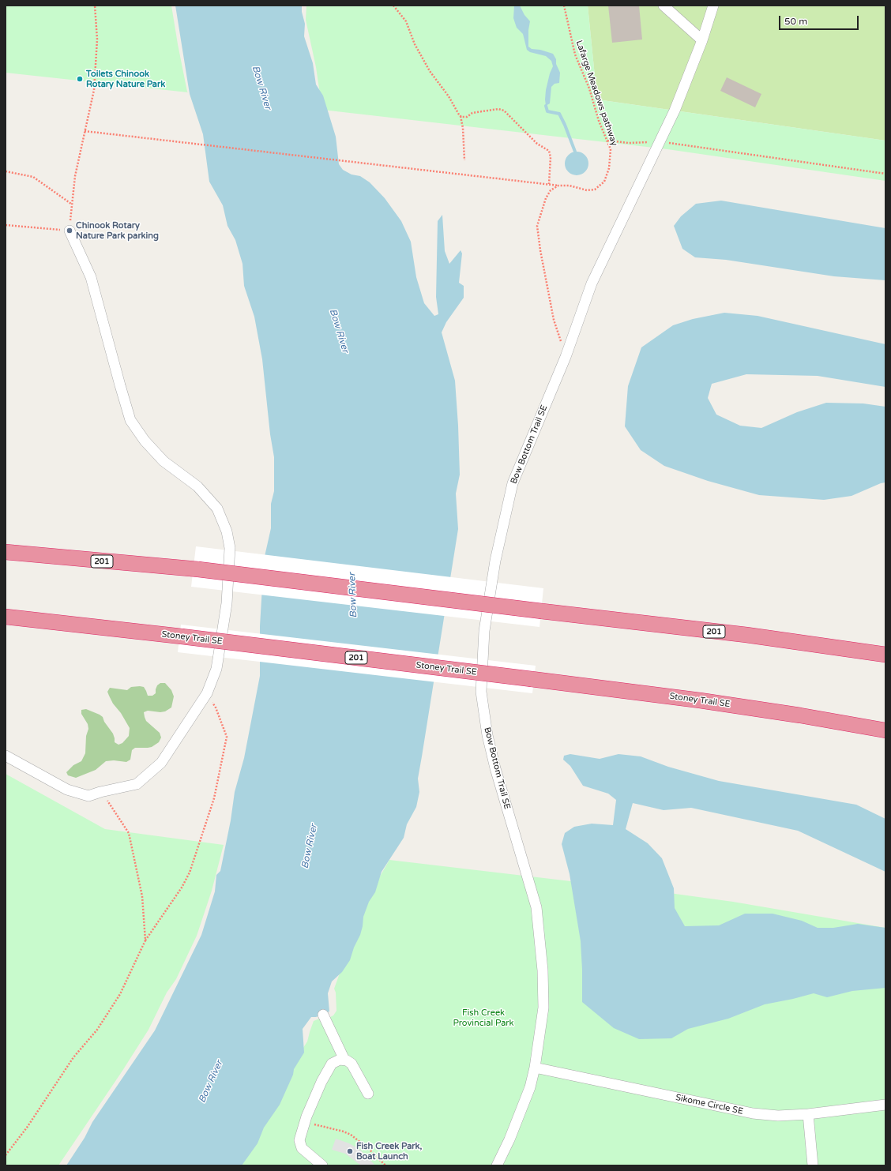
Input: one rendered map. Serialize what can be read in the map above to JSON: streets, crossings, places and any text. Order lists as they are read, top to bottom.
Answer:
{
  "streets": {
    "highway": ["201", "Stoney Trail SE"],
    "street": ["Bow Bottom Trail SE", "Sikome Circle SE"],
    "path": ["Lafarge Meadows pathway"]
  },
  "crossings": [
    ["Bow Bottom Trail SE", "Sikome Circle SE"]
  ],
  "water": ["Bow River"],
  "parks": ["Fish Creek Provincial Park"],
  "places": ["Toilets Chinook Rotary Nature Park", "Chinook Rotary Nature Park parking", "Fish Creek Park, Boat Launch"],
  "scale_bar": "50 m"
}
